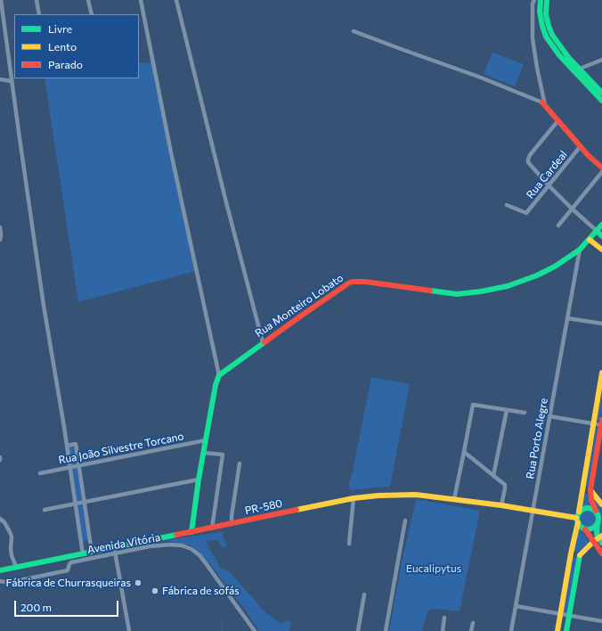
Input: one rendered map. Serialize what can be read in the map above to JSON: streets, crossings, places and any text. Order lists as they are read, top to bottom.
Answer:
{
  "streets": {
    "main road": ["Rua Monteiro Lobato", "PR-580"],
    "street": [
      "Rua Cardeal",
      "Rua Porto Alegre",
      "Rua João Silvestre Torcano",
      "Avenida Vitória"
    ]
  },
  "crossings": [
    ["Rua Monteiro Lobato", "Rua Porto Alegre"],
    ["Rua Porto Alegre", "PR-580"],
    ["PR-580", "Avenida Vitória"]
  ],
  "parks": ["Eucalipytus"],
  "places": ["Fábrica de Churrasqueiras", "Fábrica de sofás"],
  "legend": ["Livre", "Lento", "Parado"],
  "scale_bar": "200 m"
}
